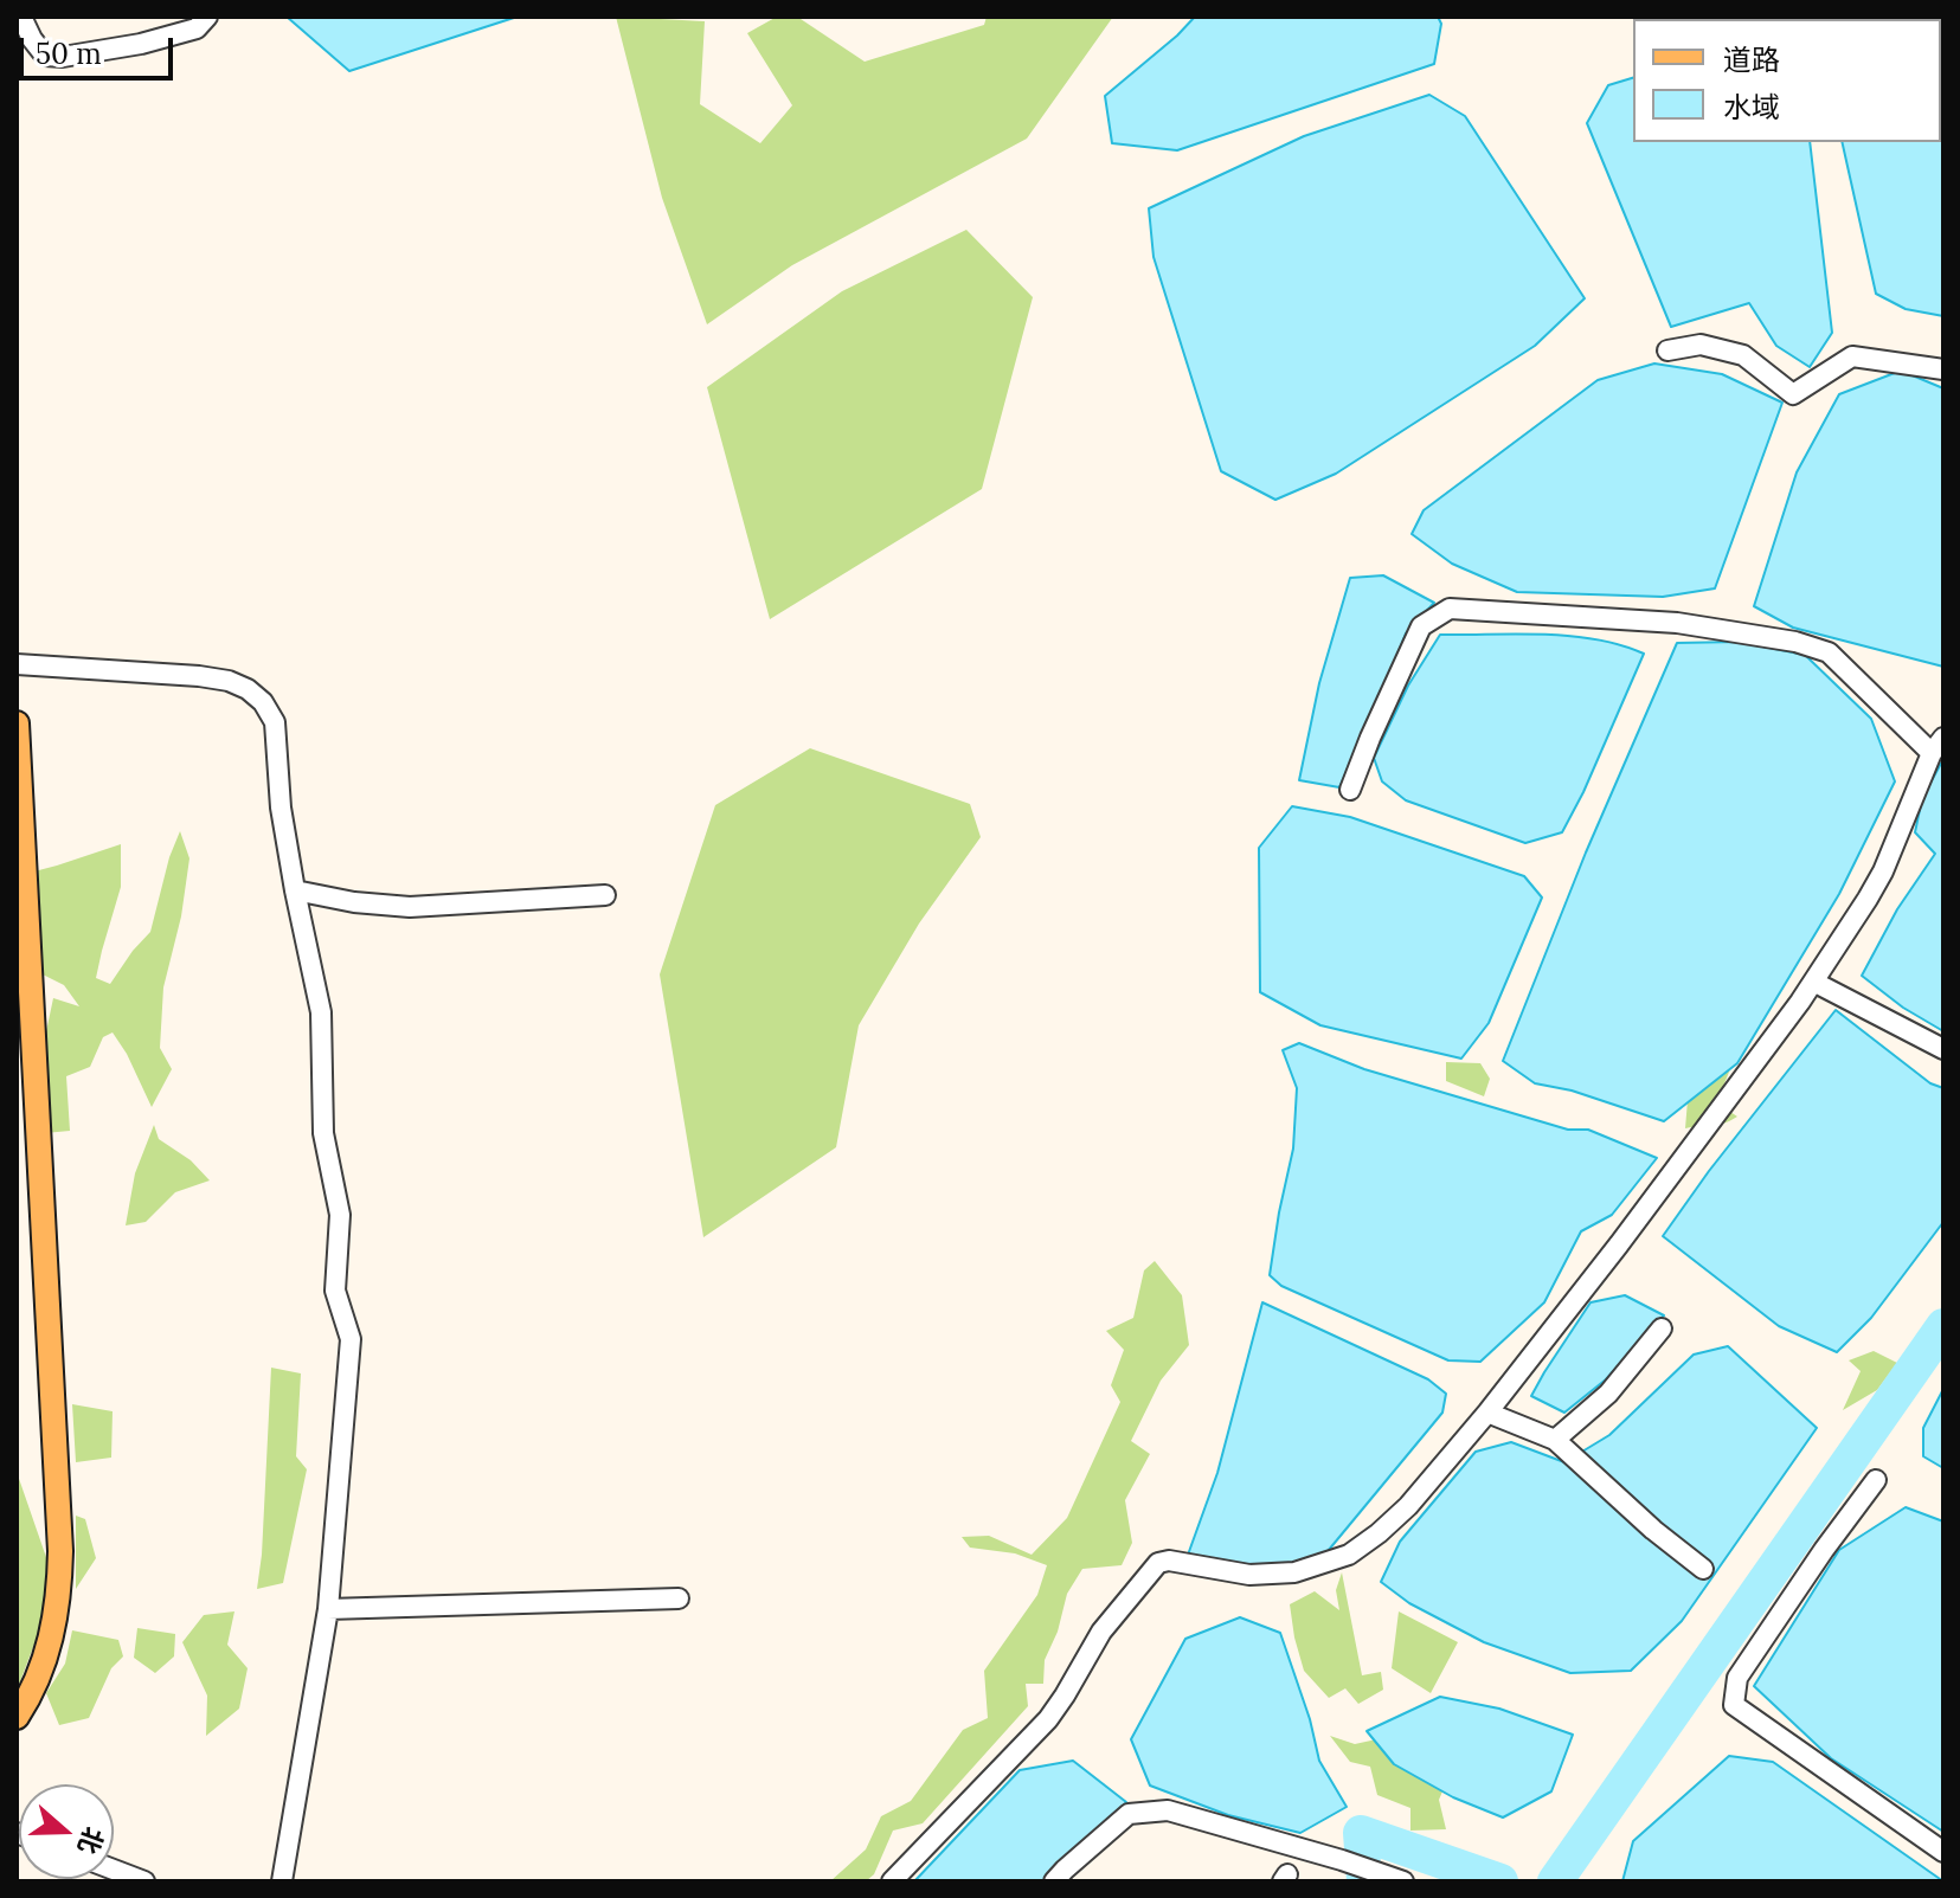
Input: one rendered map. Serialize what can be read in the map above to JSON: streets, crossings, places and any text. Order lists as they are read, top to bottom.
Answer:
{
  "legend": ["道路", "水域"],
  "scale_bar": "50 m",
  "north": "right"
}
